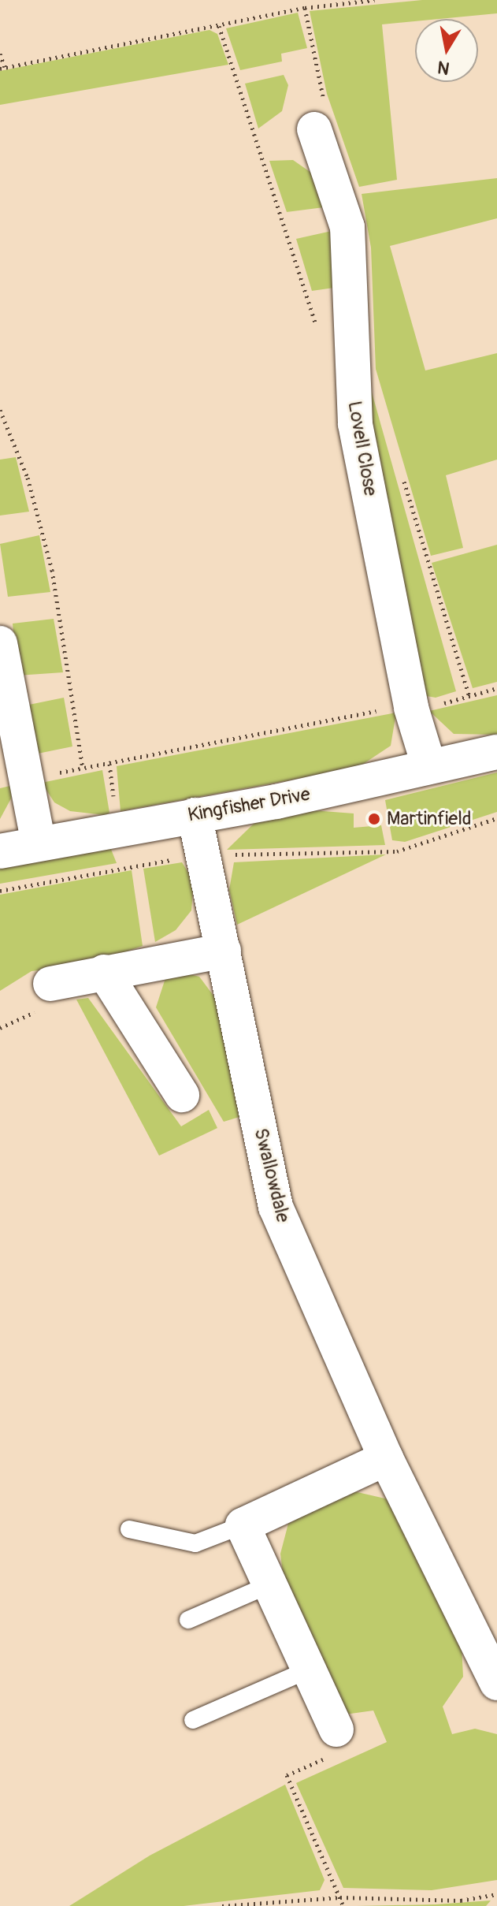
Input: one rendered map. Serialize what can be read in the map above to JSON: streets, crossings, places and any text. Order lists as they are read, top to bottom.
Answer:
{
  "streets": {
    "street": ["Lovell Close", "Kingfisher Drive", "Swallowdale"]
  },
  "crossings": [
    ["Lovell Close", "Kingfisher Drive"],
    ["Kingfisher Drive", "Swallowdale"]
  ],
  "places": ["Martinfield"],
  "north": "bottom"
}
